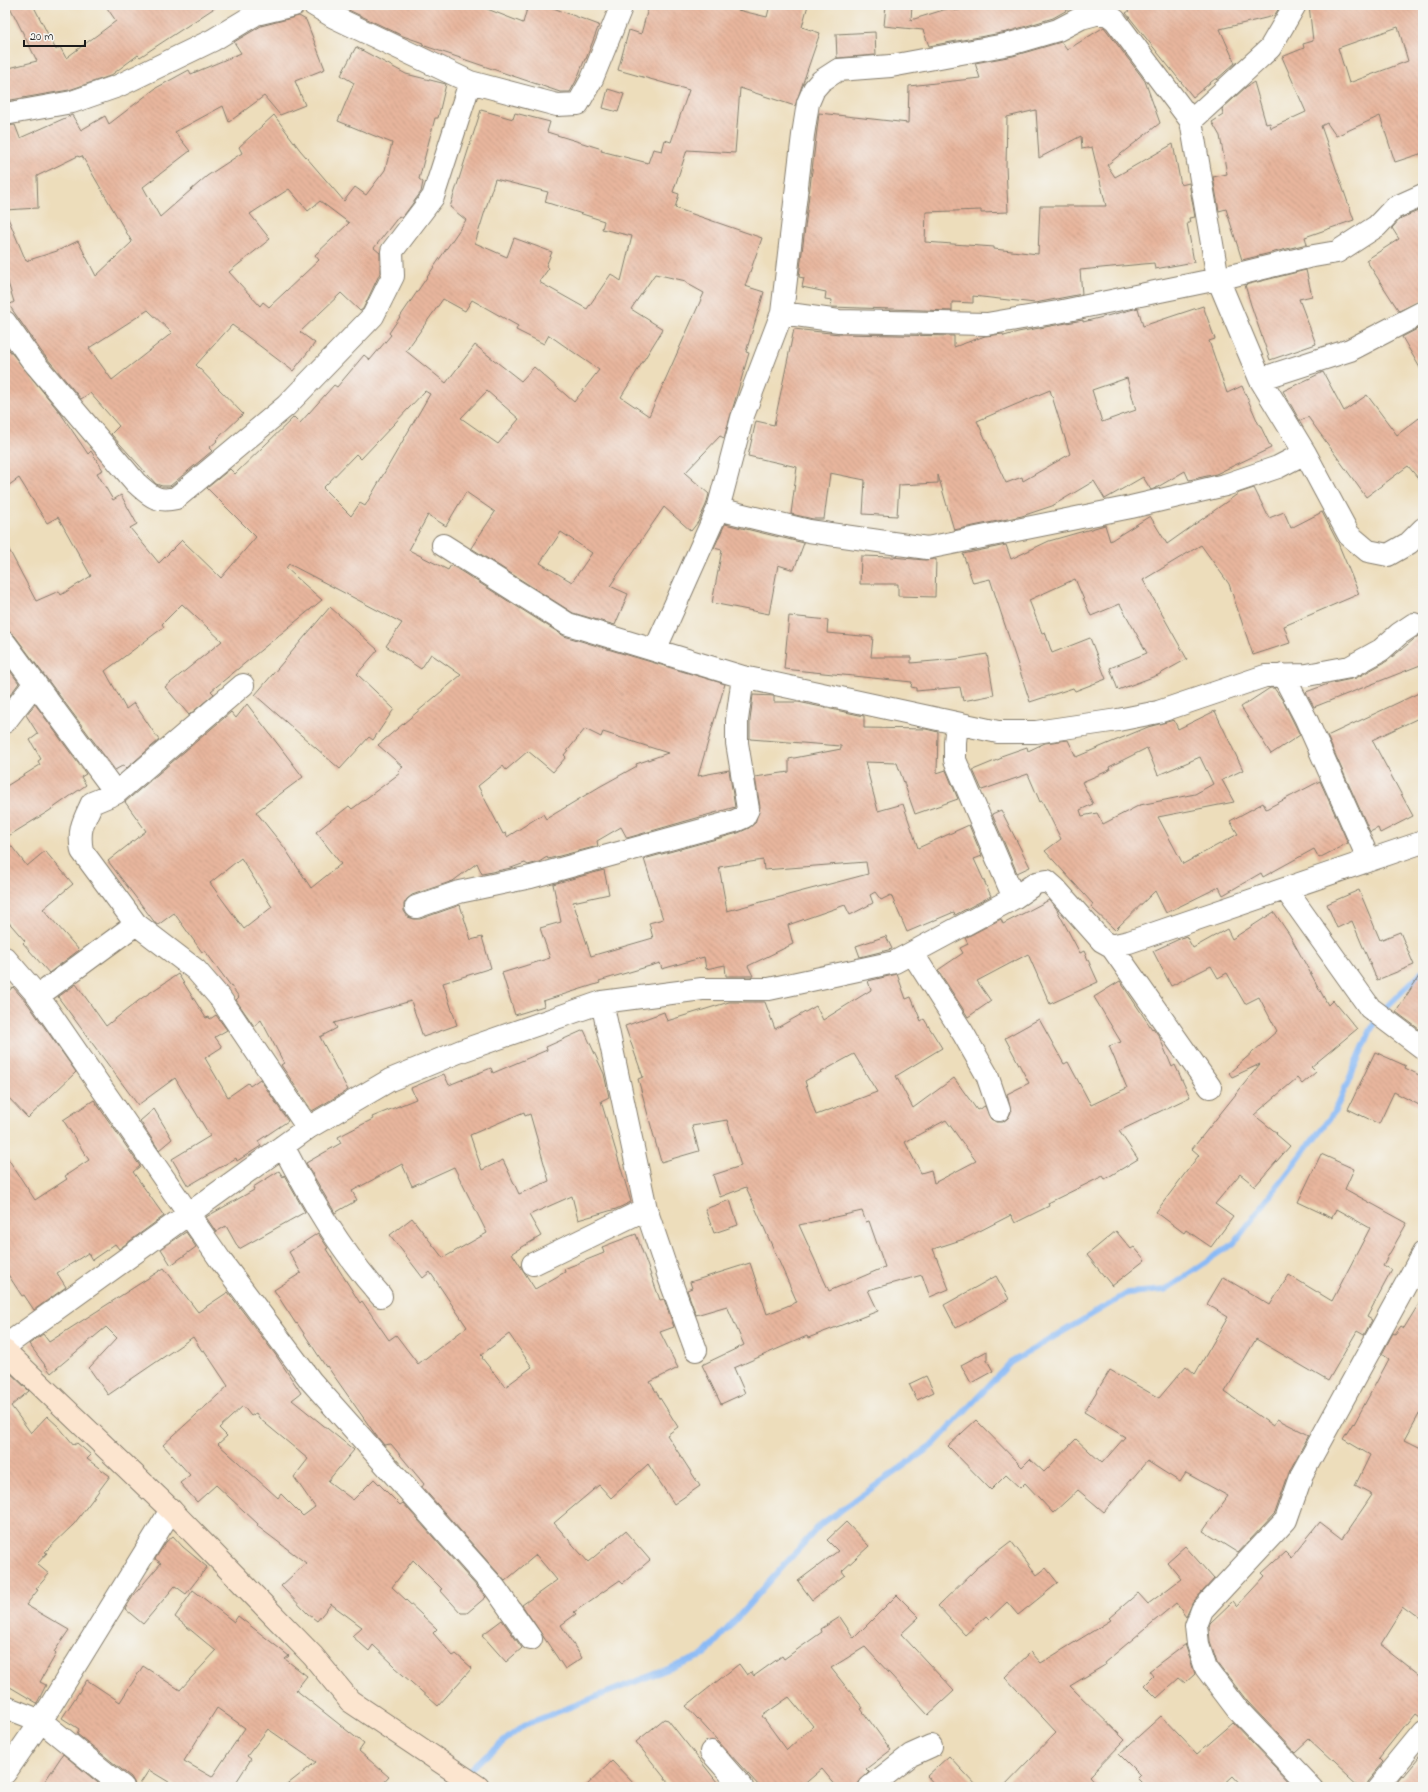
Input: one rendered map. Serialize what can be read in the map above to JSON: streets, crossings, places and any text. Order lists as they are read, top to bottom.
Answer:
{
  "scale_bar": "20 m"
}
